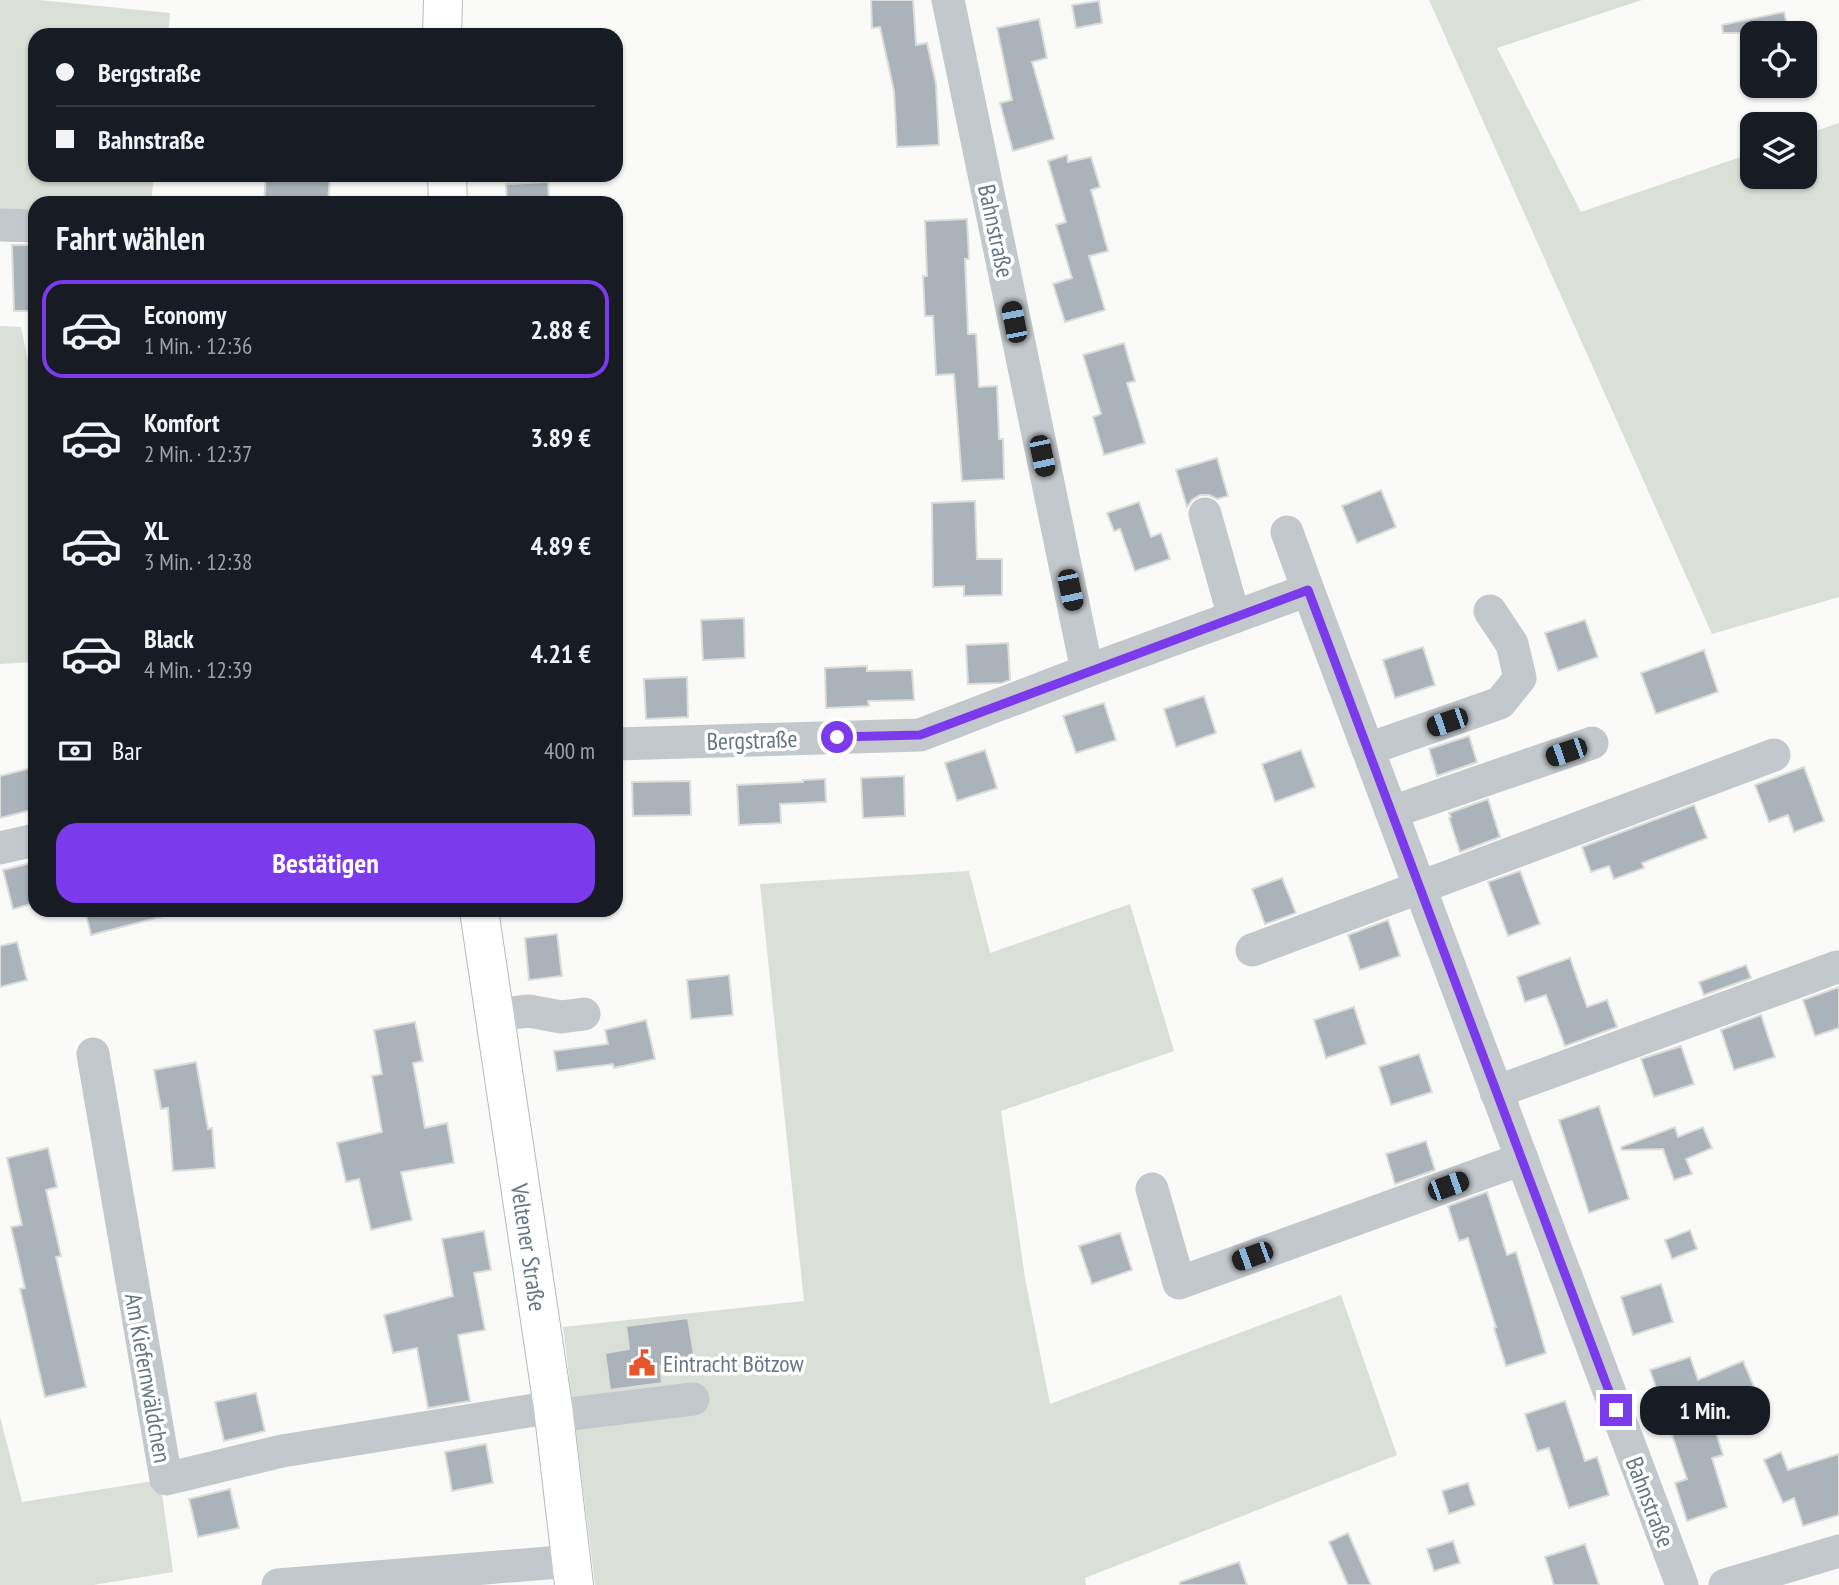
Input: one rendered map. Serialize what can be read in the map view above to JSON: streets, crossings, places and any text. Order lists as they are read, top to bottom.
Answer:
{
  "streets": {
    "main road": ["Veltener Straße"],
    "street": ["Bahnstraße", "Bergstraße", "Am Kiefernwäldchen"]
  },
  "crossings": [
    ["Bahnstraße", "Bergstraße"],
    ["Veltener Straße", "Am Kiefernwäldchen"]
  ],
  "places": {
    "public building": ["Eintracht Bötzow"]
  },
  "page": {
    "banner": ["Bergstraße", "Bahnstraße"],
    "heading": "Fahrt wählen",
    "list": [
      {
        "name": "Economy",
        "note": "1 Min. · 12:36",
        "value": "2.88 €"
      },
      {
        "name": "Komfort",
        "note": "2 Min. · 12:37",
        "value": "3.89 €"
      },
      {
        "name": "XL",
        "note": "3 Min. · 12:38",
        "value": "4.89 €"
      },
      {
        "name": "Black",
        "note": "4 Min. · 12:39",
        "value": "4.21 €"
      }
    ],
    "pay": ["Bar", "400 m"],
    "buttons": "Bestätigen",
    "bubble": "1 Min."
  }
}
